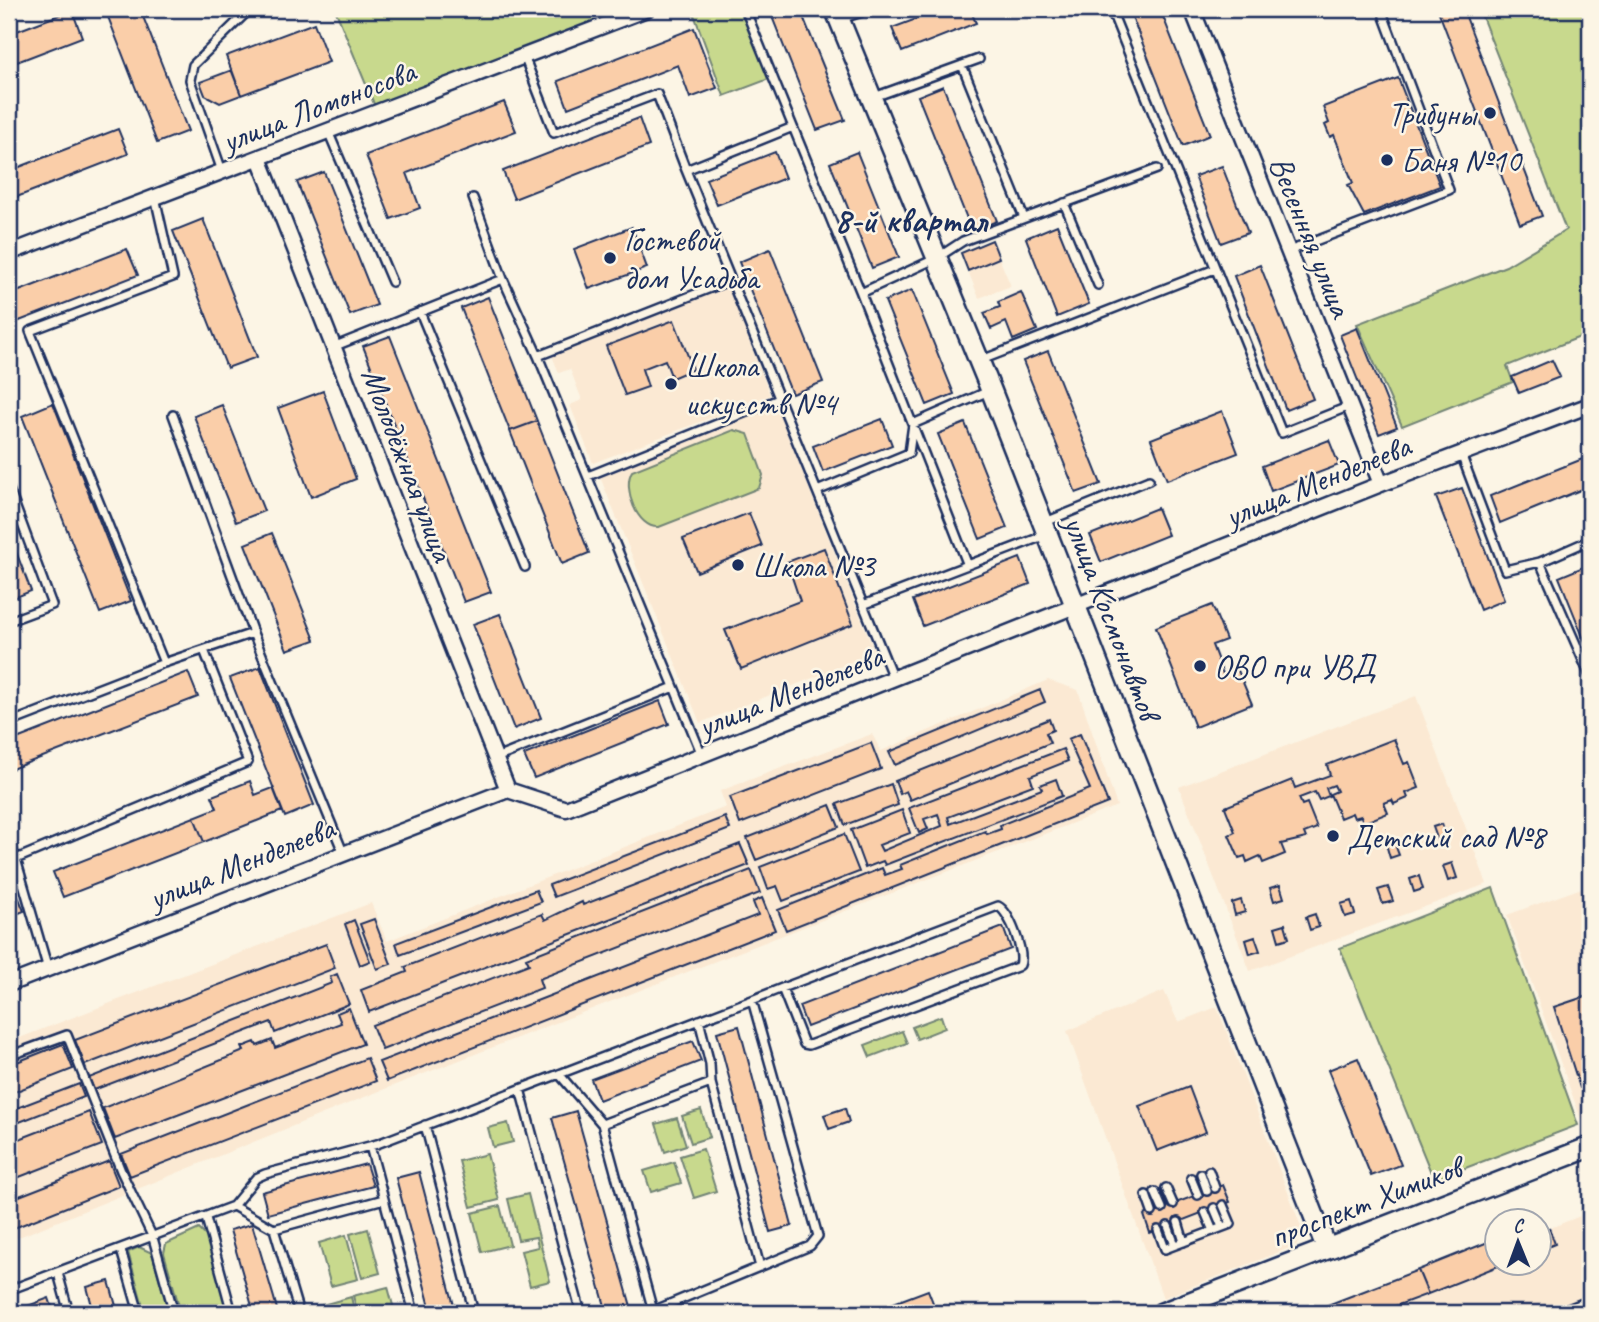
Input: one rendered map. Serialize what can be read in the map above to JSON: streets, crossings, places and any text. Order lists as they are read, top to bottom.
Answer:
{
  "streets": {
    "street": [
      "улица Ломоносова",
      "Весенняя улица",
      "Молодёжная улица",
      "улица Менделеева",
      "улица Космонавтов",
      "проспект Химиков"
    ]
  },
  "crossings": [
    ["улица Ломоносова", "Молодёжная улица"],
    ["Весенняя улица", "улица Менделеева"],
    ["Молодёжная улица", "улица Менделеева"],
    ["улица Менделеева", "улица Космонавтов"],
    ["улица Космонавтов", "проспект Химиков"]
  ],
  "districts": ["8-й квартал"],
  "places": [
    "Трибуны",
    "Баня №10",
    "Гостевой дом Усадьба",
    "Школа искусств №4",
    "Школа №3",
    "ОВО при УВД",
    "Детский сад №8"
  ],
  "north": "top"
}
